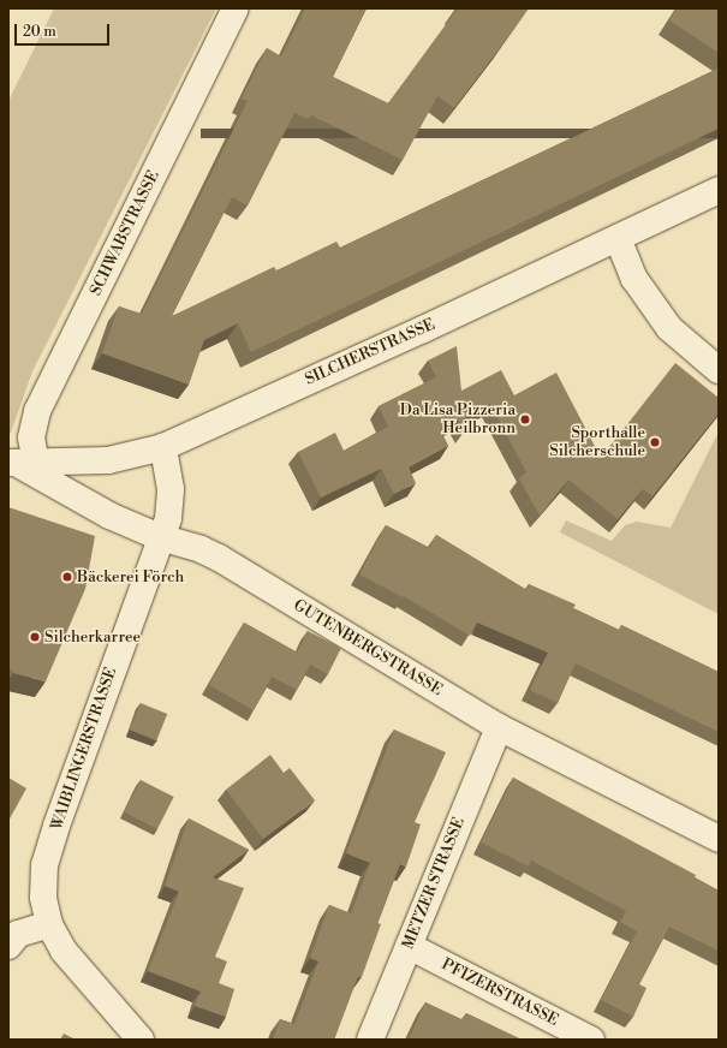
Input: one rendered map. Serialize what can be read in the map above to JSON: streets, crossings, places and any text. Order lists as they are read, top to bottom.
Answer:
{
  "streets": {
    "street": [
      "SCHWABSTRASSE",
      "SILCHERSTRASSE",
      "GUTENBERGSTRASSE",
      "WAIBLINGERSTRASSE",
      "METZER STRASSE",
      "PFIZERSTRASSE"
    ]
  },
  "crossings": [
    ["SCHWABSTRASSE", "SILCHERSTRASSE"],
    ["SCHWABSTRASSE", "GUTENBERGSTRASSE"],
    ["SILCHERSTRASSE", "GUTENBERGSTRASSE"],
    ["SILCHERSTRASSE", "WAIBLINGERSTRASSE"],
    ["GUTENBERGSTRASSE", "WAIBLINGERSTRASSE"],
    ["GUTENBERGSTRASSE", "METZER STRASSE"],
    ["METZER STRASSE", "PFIZERSTRASSE"]
  ],
  "places": [
    "Da Lisa Pizzeria Heilbronn",
    "Sporthalle Silcherschule",
    "Bäckerei Förch",
    "Silcherkarree"
  ],
  "scale_bar": "20 m"
}
